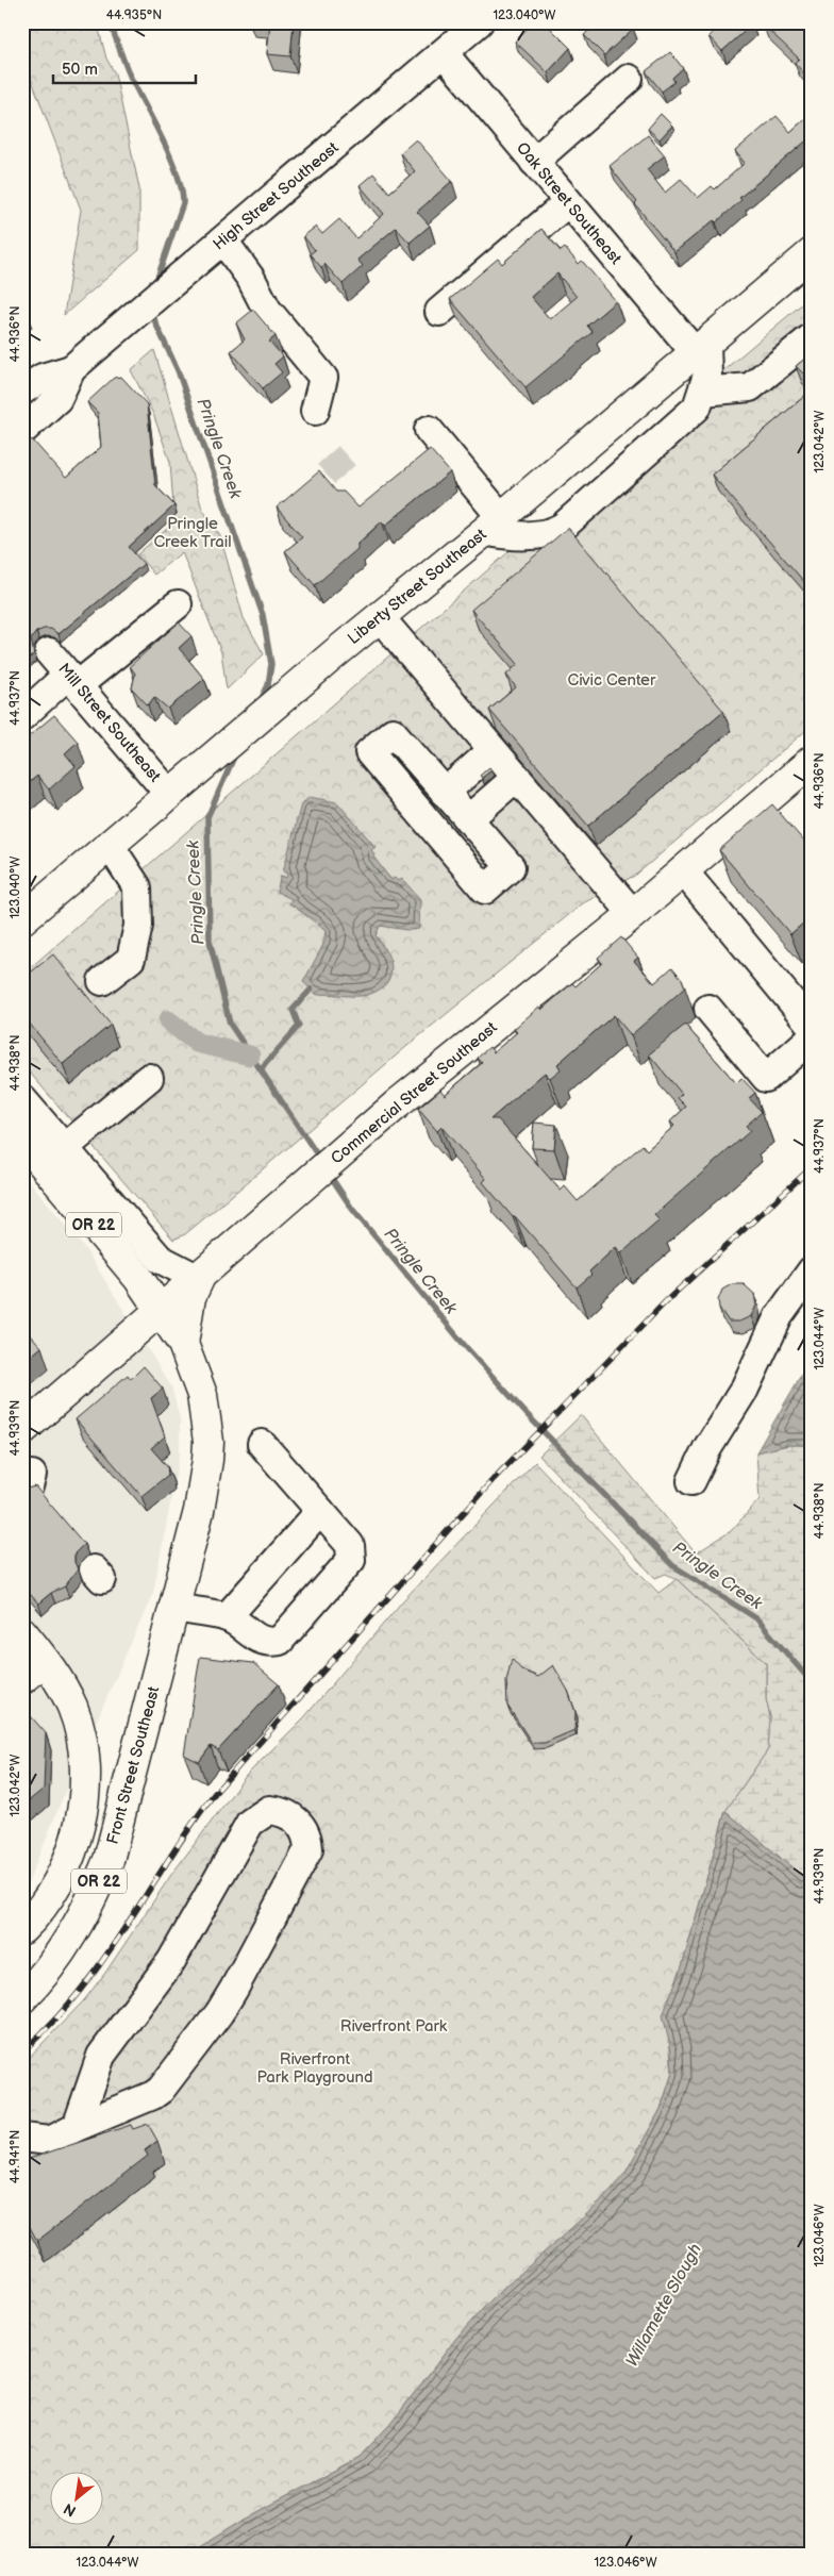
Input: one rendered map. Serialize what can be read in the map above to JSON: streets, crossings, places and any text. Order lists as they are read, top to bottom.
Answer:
{
  "streets": {
    "main road": [
      "Liberty Street Southeast",
      "Commercial Street Southeast",
      "OR 22",
      "Front Street Southeast"
    ],
    "street": ["High Street Southeast", "Oak Street Southeast", "Mill Street Southeast"]
  },
  "crossings": [
    ["High Street Southeast", "Oak Street Southeast"],
    ["Oak Street Southeast", "Liberty Street Southeast"],
    ["Liberty Street Southeast", "Mill Street Southeast"],
    ["Commercial Street Southeast", "OR 22"],
    ["OR 22", "Front Street Southeast"]
  ],
  "water": ["Pringle Creek", "Willamette Slough"],
  "parks": [
    "Pringle Creek Trail",
    "Civic Center",
    "Riverfront Park",
    "Riverfront Park Playground"
  ],
  "scale_bar": "50 m",
  "north": "bottom left",
  "coordinates": [
    "44.935°N",
    "123.040°W",
    "44.936°N",
    "123.042°W",
    "44.937°N",
    "44.938°N",
    "123.044°W",
    "44.939°N",
    "44.941°N",
    "123.046°W"
  ]
}
